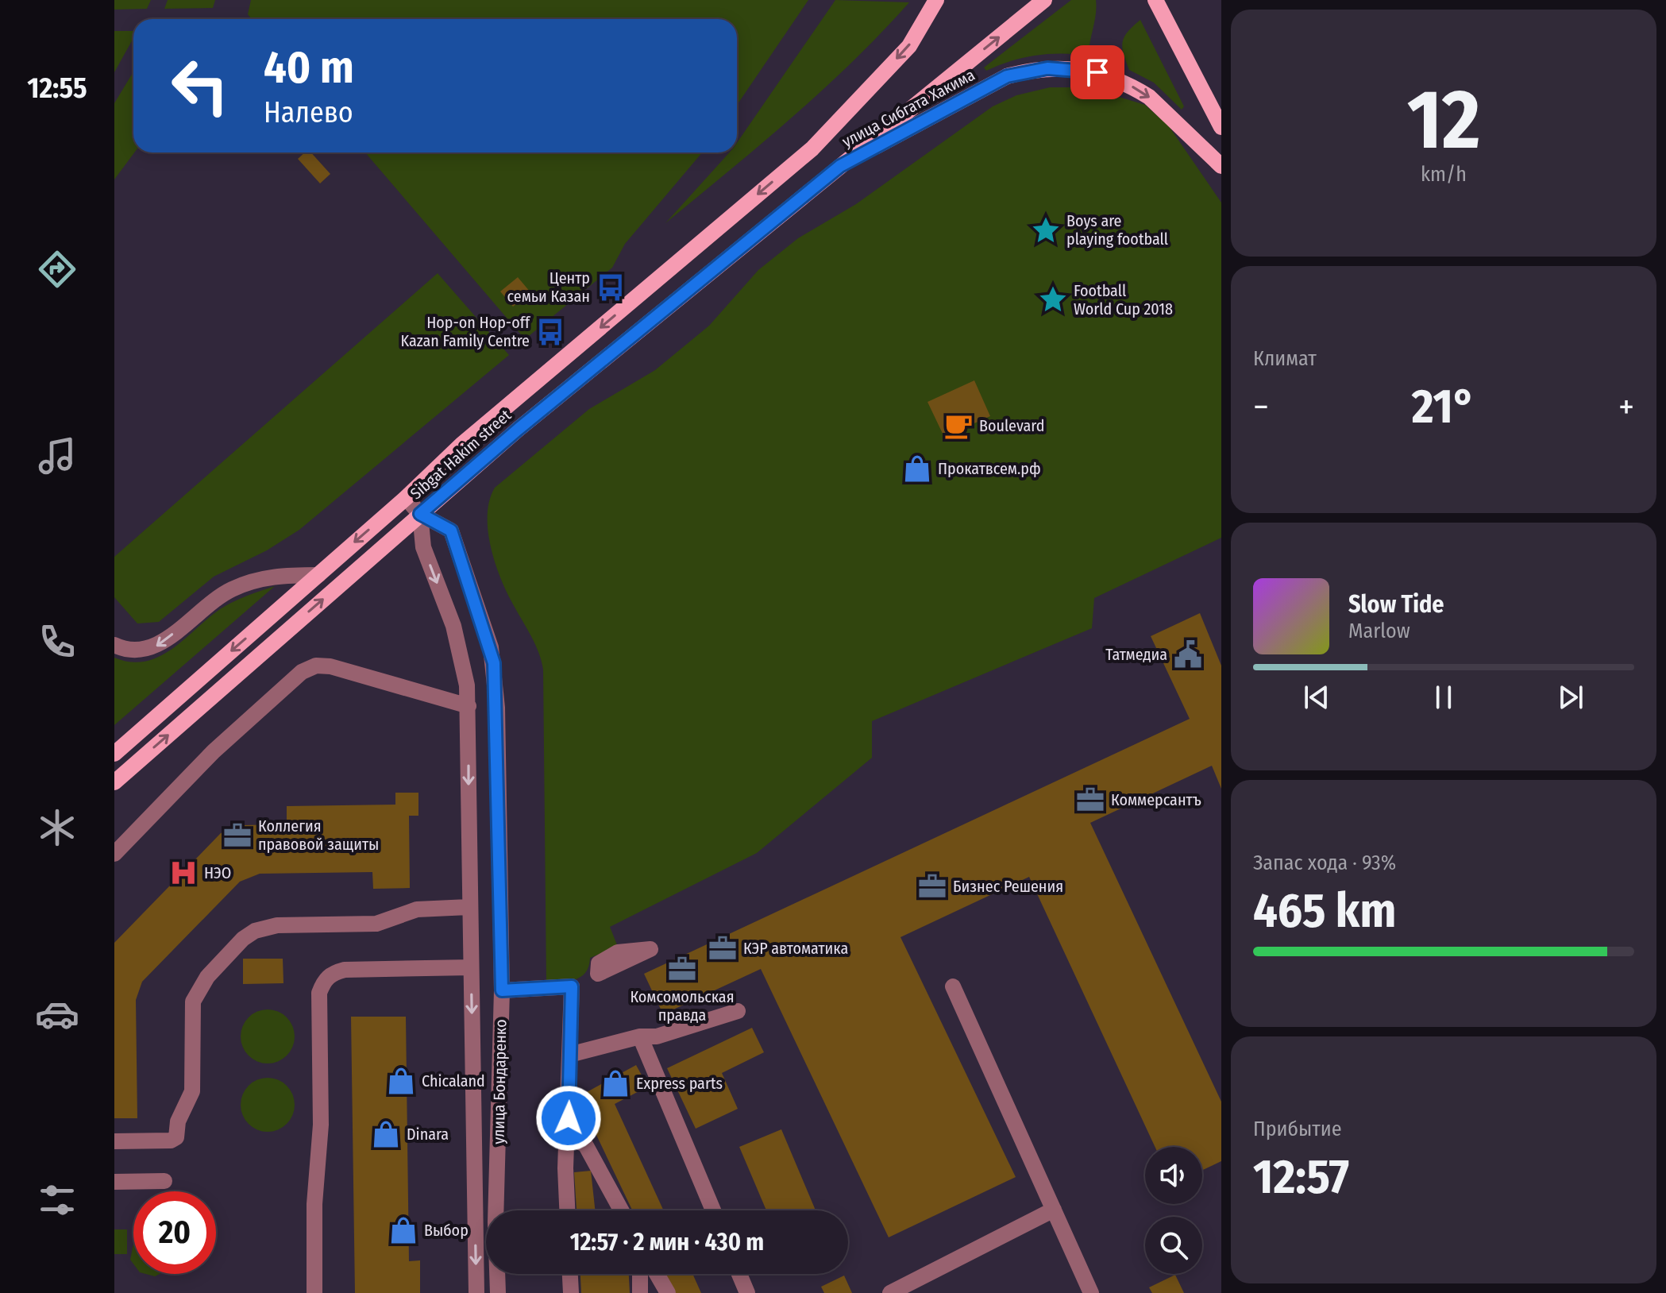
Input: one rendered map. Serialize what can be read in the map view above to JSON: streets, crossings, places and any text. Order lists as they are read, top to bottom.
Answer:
{
  "streets": {
    "main road": ["улица Сибгата Хакима", "Sibgat Hakim street"],
    "street": ["улица Бондаренко"]
  },
  "crossings": [
    ["улица Сибгата Хакима", "Sibgat Hakim street"],
    ["улица Сибгата Хакима", "улица Бондаренко"],
    ["Sibgat Hakim street", "улица Бондаренко"]
  ],
  "places": {
    "place": ["Boys are playing football", "Football World Cup 2018"],
    "bus stop": ["Центр семьи Казан", "Hop-on Hop-off Kazan Family Centre"],
    "cafe": ["Boulevard"],
    "shop": [
      "Прокатвсем.рф",
      "Chicaland",
      "Express parts",
      "Dinara",
      "Выбор"
    ],
    "public building": ["Татмедиа"],
    "office": [
      "Коммерсантъ",
      "Коллегия правовой защиты",
      "Бизнес Решения",
      "КЭР автоматика",
      "Комсомольская правда"
    ],
    "hospital": ["НЭО"]
  },
  "page": {
    "tabs": "12:55",
    "tile": [
      ["12", "km/h"],
      "Климат",
      ["Запас хода · 93%", "465 km"],
      ["Прибытие", "12:57"]
    ],
    "turn": ["40 m", "Налево"],
    "heat": ["−", "21°", "+"],
    "song": ["Slow Tide", "Marlow"],
    "limit": "20",
    "trip": "12:57 · 2 мин · 430 m"
  }
}
